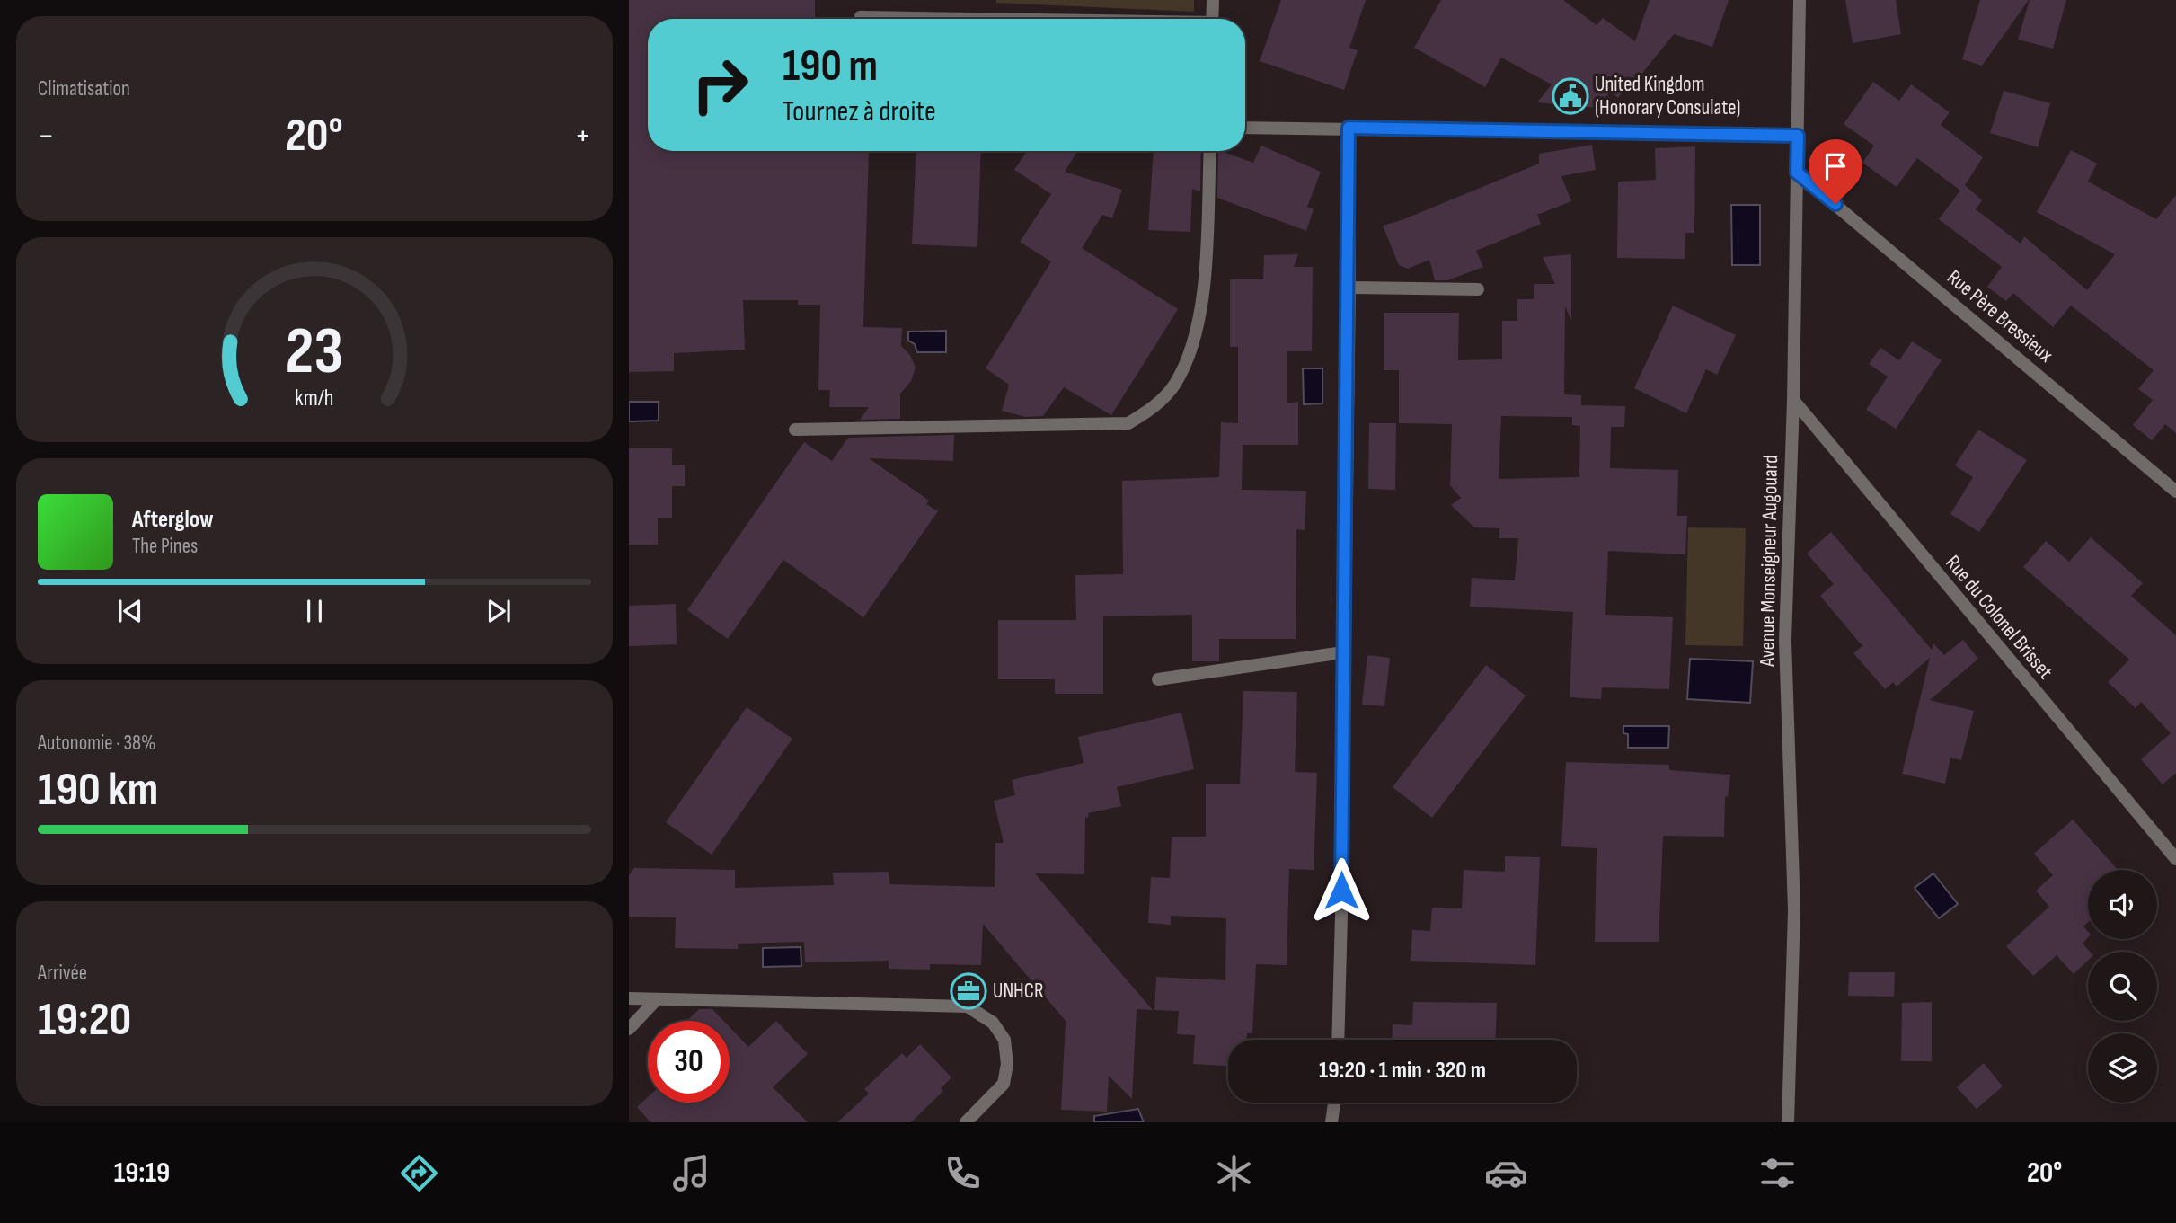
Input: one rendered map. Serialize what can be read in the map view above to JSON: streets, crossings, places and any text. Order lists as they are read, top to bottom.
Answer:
{
  "streets": {
    "street": ["Rue Père Bressieux", "Avenue Monseigneur Augouard", "Rue du Colonel Brisset"]
  },
  "crossings": [
    ["Rue Père Bressieux", "Avenue Monseigneur Augouard"],
    ["Avenue Monseigneur Augouard", "Rue du Colonel Brisset"]
  ],
  "places": {
    "public building": ["United Kingdom (Honorary Consulate)"],
    "office": ["UNHCR"]
  },
  "page": {
    "tile": [
      "Climatisation",
      ["Autonomie · 38%", "190 km"],
      ["Arrivée", "19:20"]
    ],
    "turn": ["190 m", "Tournez à droite"],
    "heat": ["−", "20°", "+"],
    "song": ["Afterglow", "The Pines"],
    "limit": "30",
    "trip": "19:20 · 1 min · 320 m",
    "tabs": ["19:19", "20°"],
    "gauge": ["23", "km/h"]
  }
}
